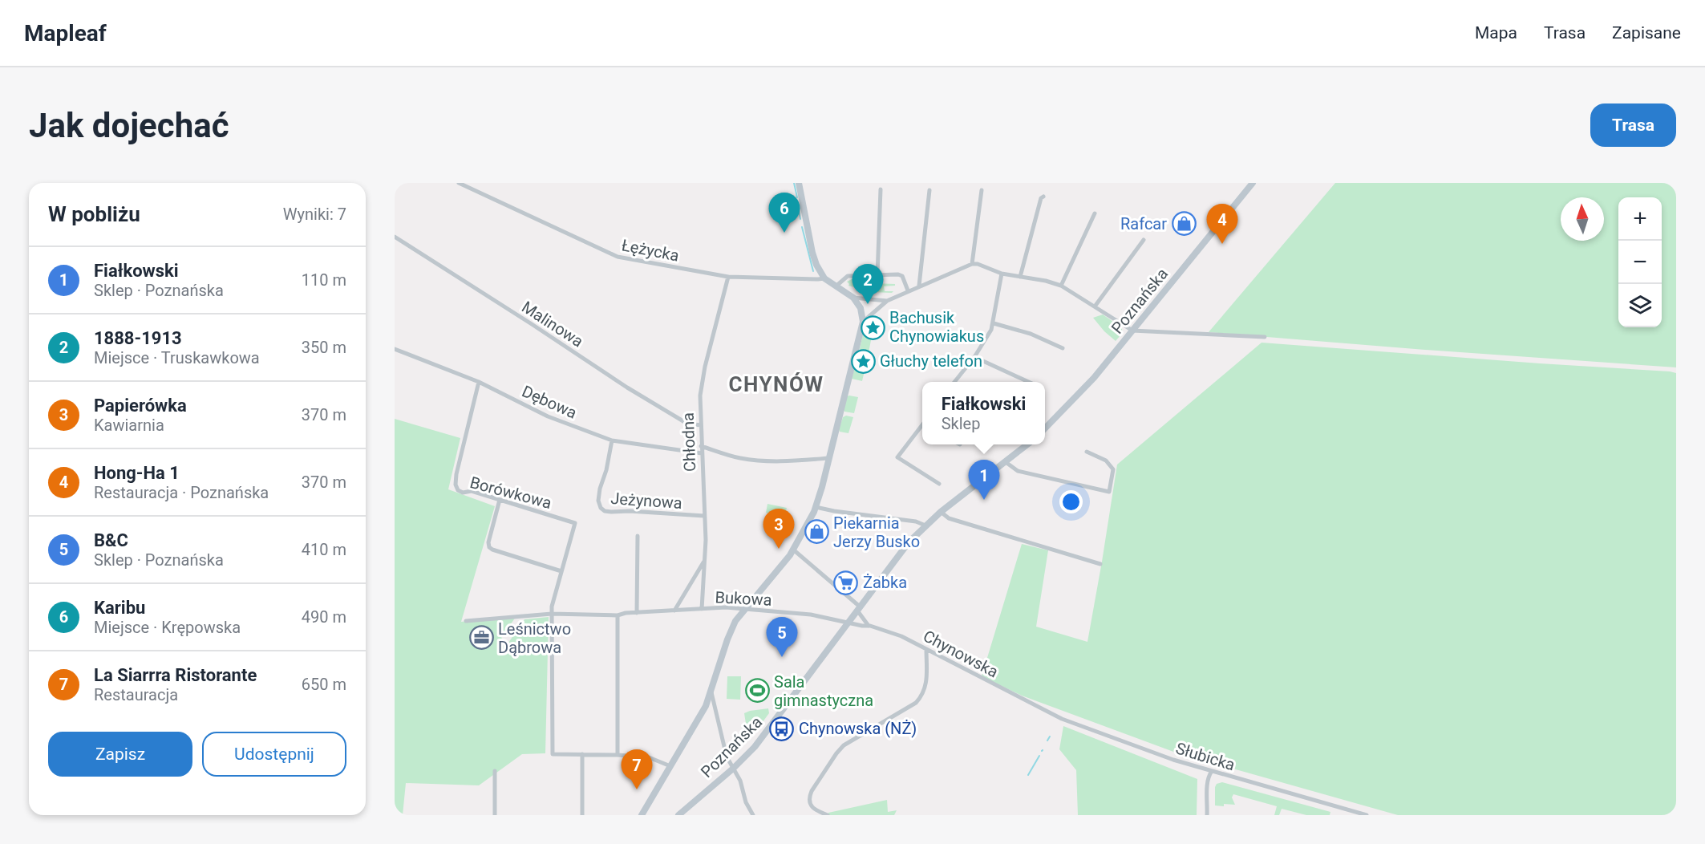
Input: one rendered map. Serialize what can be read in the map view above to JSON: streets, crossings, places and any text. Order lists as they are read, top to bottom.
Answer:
{
  "streets": {
    "street": [
      "Łężycka",
      "Poznańska",
      "Malinowa",
      "Dębowa",
      "Chłodna",
      "Borówkowa",
      "Jeżynowa",
      "Bukowa",
      "Chynowska",
      "Słubicka"
    ]
  },
  "crossings": [
    ["Łężycka", "Chłodna"],
    ["Poznańska", "Bukowa"],
    ["Poznańska", "Chynowska"],
    ["Malinowa", "Chłodna"],
    ["Dębowa", "Chłodna"],
    ["Dębowa", "Borówkowa"],
    ["Dębowa", "Jeżynowa"],
    ["Chłodna", "Jeżynowa"],
    ["Chłodna", "Bukowa"],
    ["Borówkowa", "Bukowa"],
    ["Bukowa", "Chynowska"],
    ["Chynowska", "Słubicka"]
  ],
  "districts": ["CHYNÓW"],
  "places": {
    "shop": ["Rafcar", "Piekarnia Jerzy Busko"],
    "place": ["Bachusik Chynowiakus", "Głuchy telefon"],
    "supermarket": ["Żabka"],
    "office": ["Leśnictwo Dąbrowa"],
    "sports": ["Sala gimnastyczna"],
    "bus stop": ["Chynowska (NŻ)"]
  },
  "north": "top",
  "page": {
    "header": "Mapleaf",
    "nav": ["Mapa", "Trasa", "Zapisane"],
    "buttons": [
      "Trasa",
      ["Zapisz", "Udostępnij"]
    ],
    "title": "Jak dojechać",
    "heading": ["W pobliżu", "Wyniki: 7"],
    "pins": [
      "6",
      "4",
      "2",
      "1",
      "3",
      "5",
      "7"
    ],
    "map_buttons": ["+", "−"],
    "list": [
      {
        "mark": "1",
        "name": "Fiałkowski",
        "note": "Sklep · Poznańska",
        "value": "110 m"
      },
      {
        "mark": "2",
        "name": "1888-1913",
        "note": "Miejsce · Truskawkowa",
        "value": "350 m"
      },
      {
        "mark": "3",
        "name": "Papierówka",
        "note": "Kawiarnia",
        "value": "370 m"
      },
      {
        "mark": "4",
        "name": "Hong-Ha 1",
        "note": "Restauracja · Poznańska",
        "value": "370 m"
      },
      {
        "mark": "5",
        "name": "B&C",
        "note": "Sklep · Poznańska",
        "value": "410 m"
      },
      {
        "mark": "6",
        "name": "Karibu",
        "note": "Miejsce · Krępowska",
        "value": "490 m"
      },
      {
        "mark": "7",
        "name": "La Siarrra Ristorante",
        "note": "Restauracja",
        "value": "650 m"
      }
    ],
    "popup": ["Fiałkowski", "Sklep"]
  }
}
